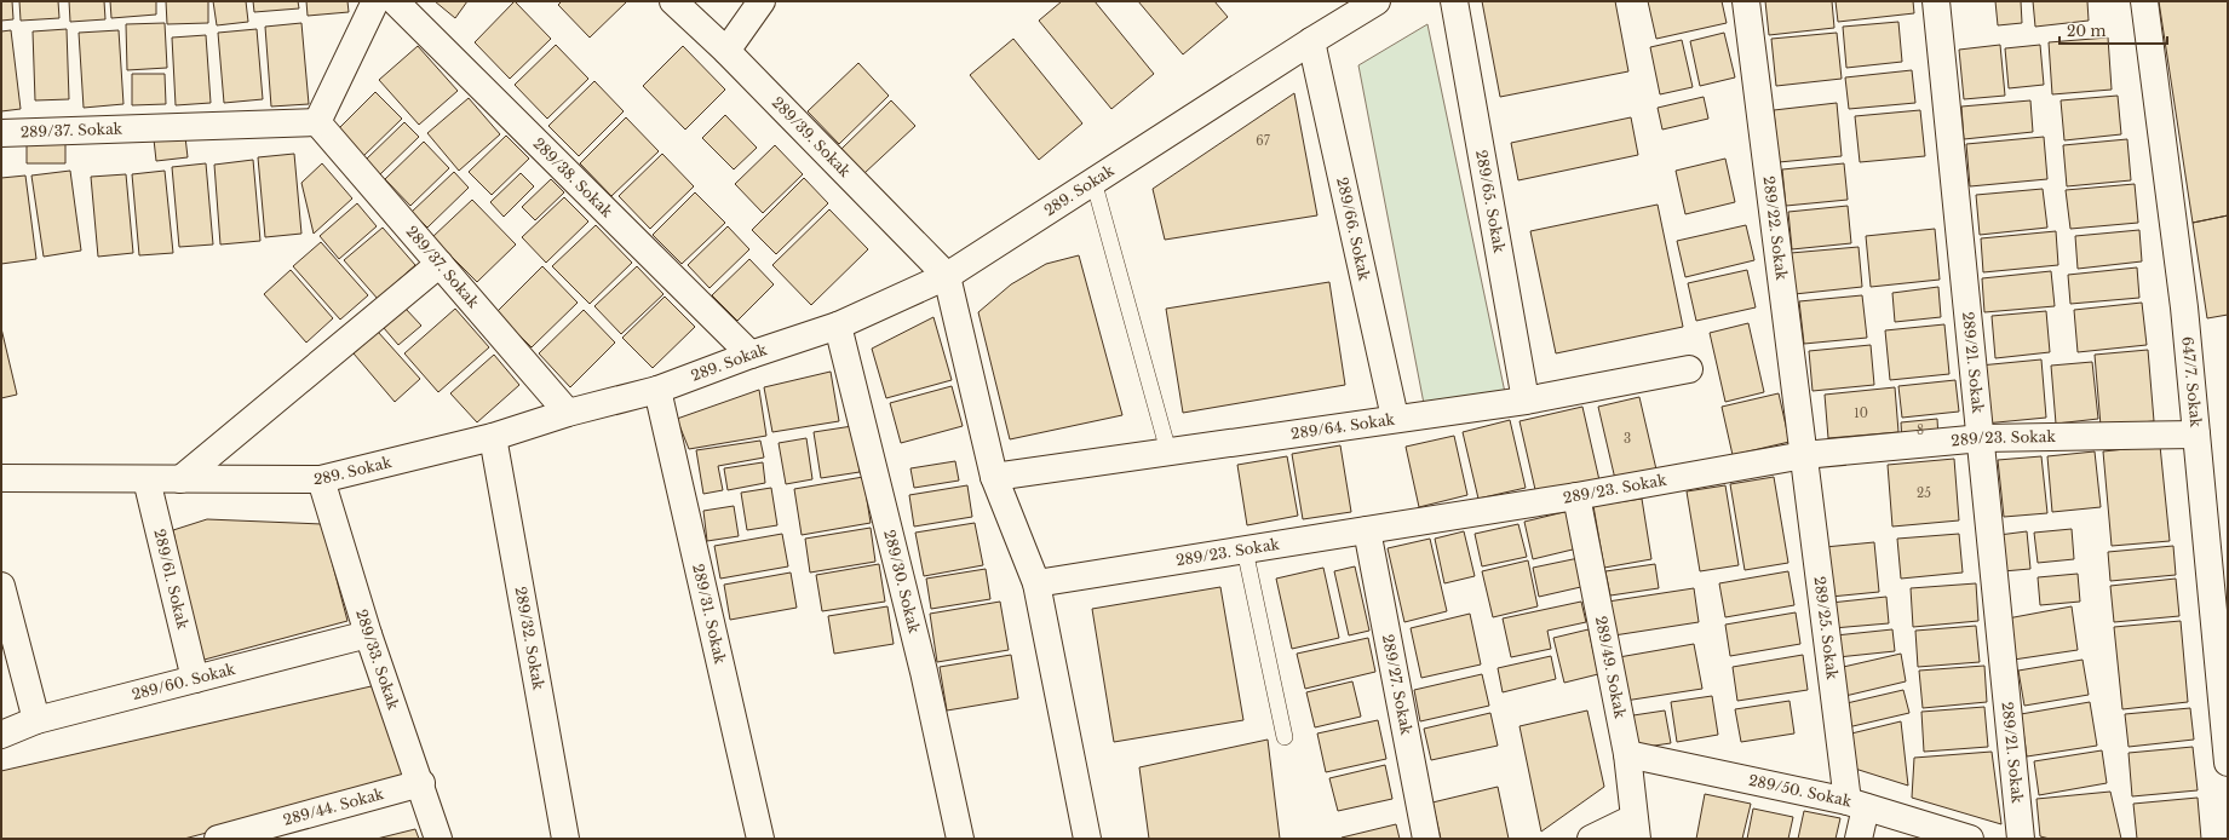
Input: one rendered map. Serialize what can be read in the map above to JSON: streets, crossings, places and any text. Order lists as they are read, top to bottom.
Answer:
{
  "streets": {
    "street": [
      "289/37. Sokak",
      "289/39. Sokak",
      "289/38. Sokak",
      "289. Sokak",
      "289/65. Sokak",
      "289/66. Sokak",
      "289/22. Sokak",
      "289/21. Sokak",
      "647/7. Sokak",
      "289/64. Sokak",
      "289/23. Sokak",
      "289/61. Sokak",
      "289/30. Sokak",
      "289/31. Sokak",
      "289/25. Sokak",
      "289/32. Sokak",
      "289/33. Sokak",
      "289/49. Sokak",
      "289/60. Sokak",
      "289/27. Sokak",
      "289/50. Sokak",
      "289/44. Sokak"
    ]
  },
  "crossings": [
    ["289/37. Sokak", "289. Sokak"],
    ["289/39. Sokak", "289. Sokak"],
    ["289/38. Sokak", "289. Sokak"],
    ["289. Sokak", "289/66. Sokak"],
    ["289. Sokak", "289/61. Sokak"],
    ["289. Sokak", "289/30. Sokak"],
    ["289. Sokak", "289/31. Sokak"],
    ["289. Sokak", "289/32. Sokak"],
    ["289. Sokak", "289/33. Sokak"],
    ["289/65. Sokak", "289/64. Sokak"],
    ["289/66. Sokak", "289/64. Sokak"],
    ["289/22. Sokak", "289/23. Sokak"],
    ["289/22. Sokak", "289/25. Sokak"],
    ["289/21. Sokak", "289/23. Sokak"],
    ["647/7. Sokak", "289/23. Sokak"],
    ["289/23. Sokak", "289/25. Sokak"],
    ["289/23. Sokak", "289/49. Sokak"],
    ["289/23. Sokak", "289/27. Sokak"],
    ["289/61. Sokak", "289/60. Sokak"],
    ["289/25. Sokak", "289/50. Sokak"],
    ["289/33. Sokak", "289/60. Sokak"],
    ["289/33. Sokak", "289/44. Sokak"],
    ["289/49. Sokak", "289/50. Sokak"]
  ],
  "house_numbers": [
    "67",
    "10",
    "8",
    "3",
    "25"
  ],
  "scale_bar": "20 m"
}
